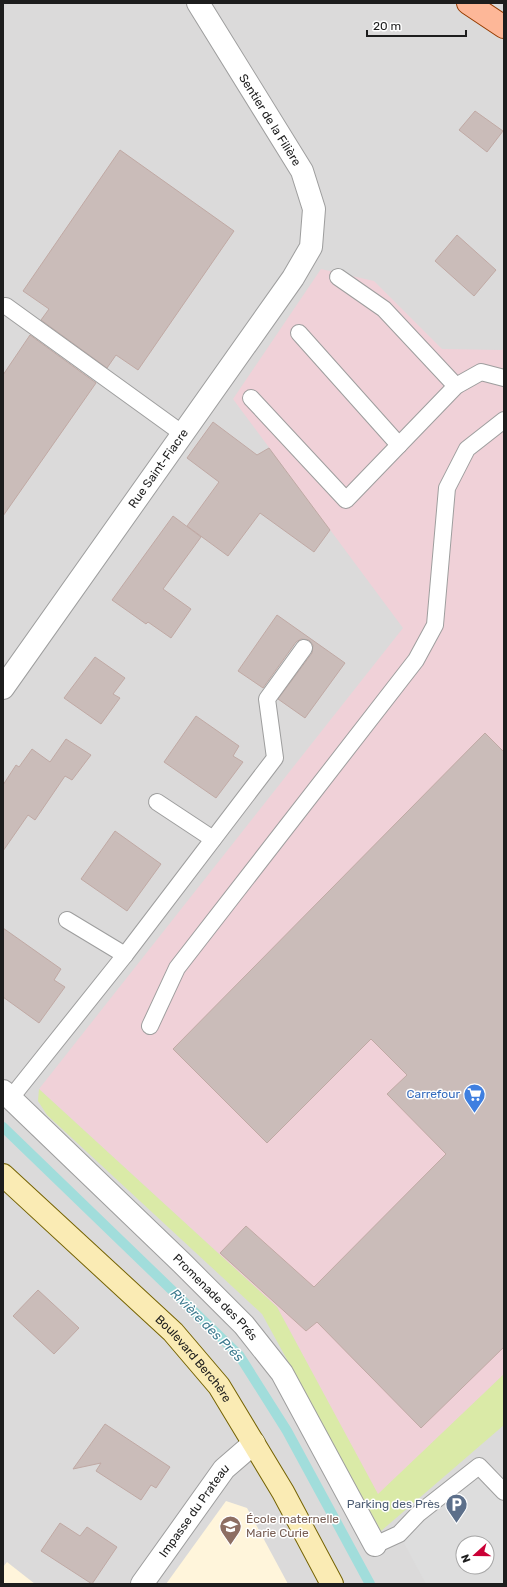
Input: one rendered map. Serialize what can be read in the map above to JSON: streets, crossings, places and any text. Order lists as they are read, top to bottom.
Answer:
{
  "streets": {
    "main road": ["Boulevard Berchère"],
    "street": [
      "Sentier de la Filière",
      "Rue Saint-Fiacre",
      "Promenade des Prés",
      "Impasse du Prateau"
    ]
  },
  "crossings": [
    ["Sentier de la Filière", "Rue Saint-Fiacre"],
    ["Boulevard Berchère", "Impasse du Prateau"]
  ],
  "water": ["Rivière des Prés"],
  "places": {
    "supermarket": ["Carrefour"],
    "parking": ["Parking des Près"],
    "school or university": ["École maternelle Marie Curie"]
  },
  "scale_bar": "20 m",
  "north": "left"
}
